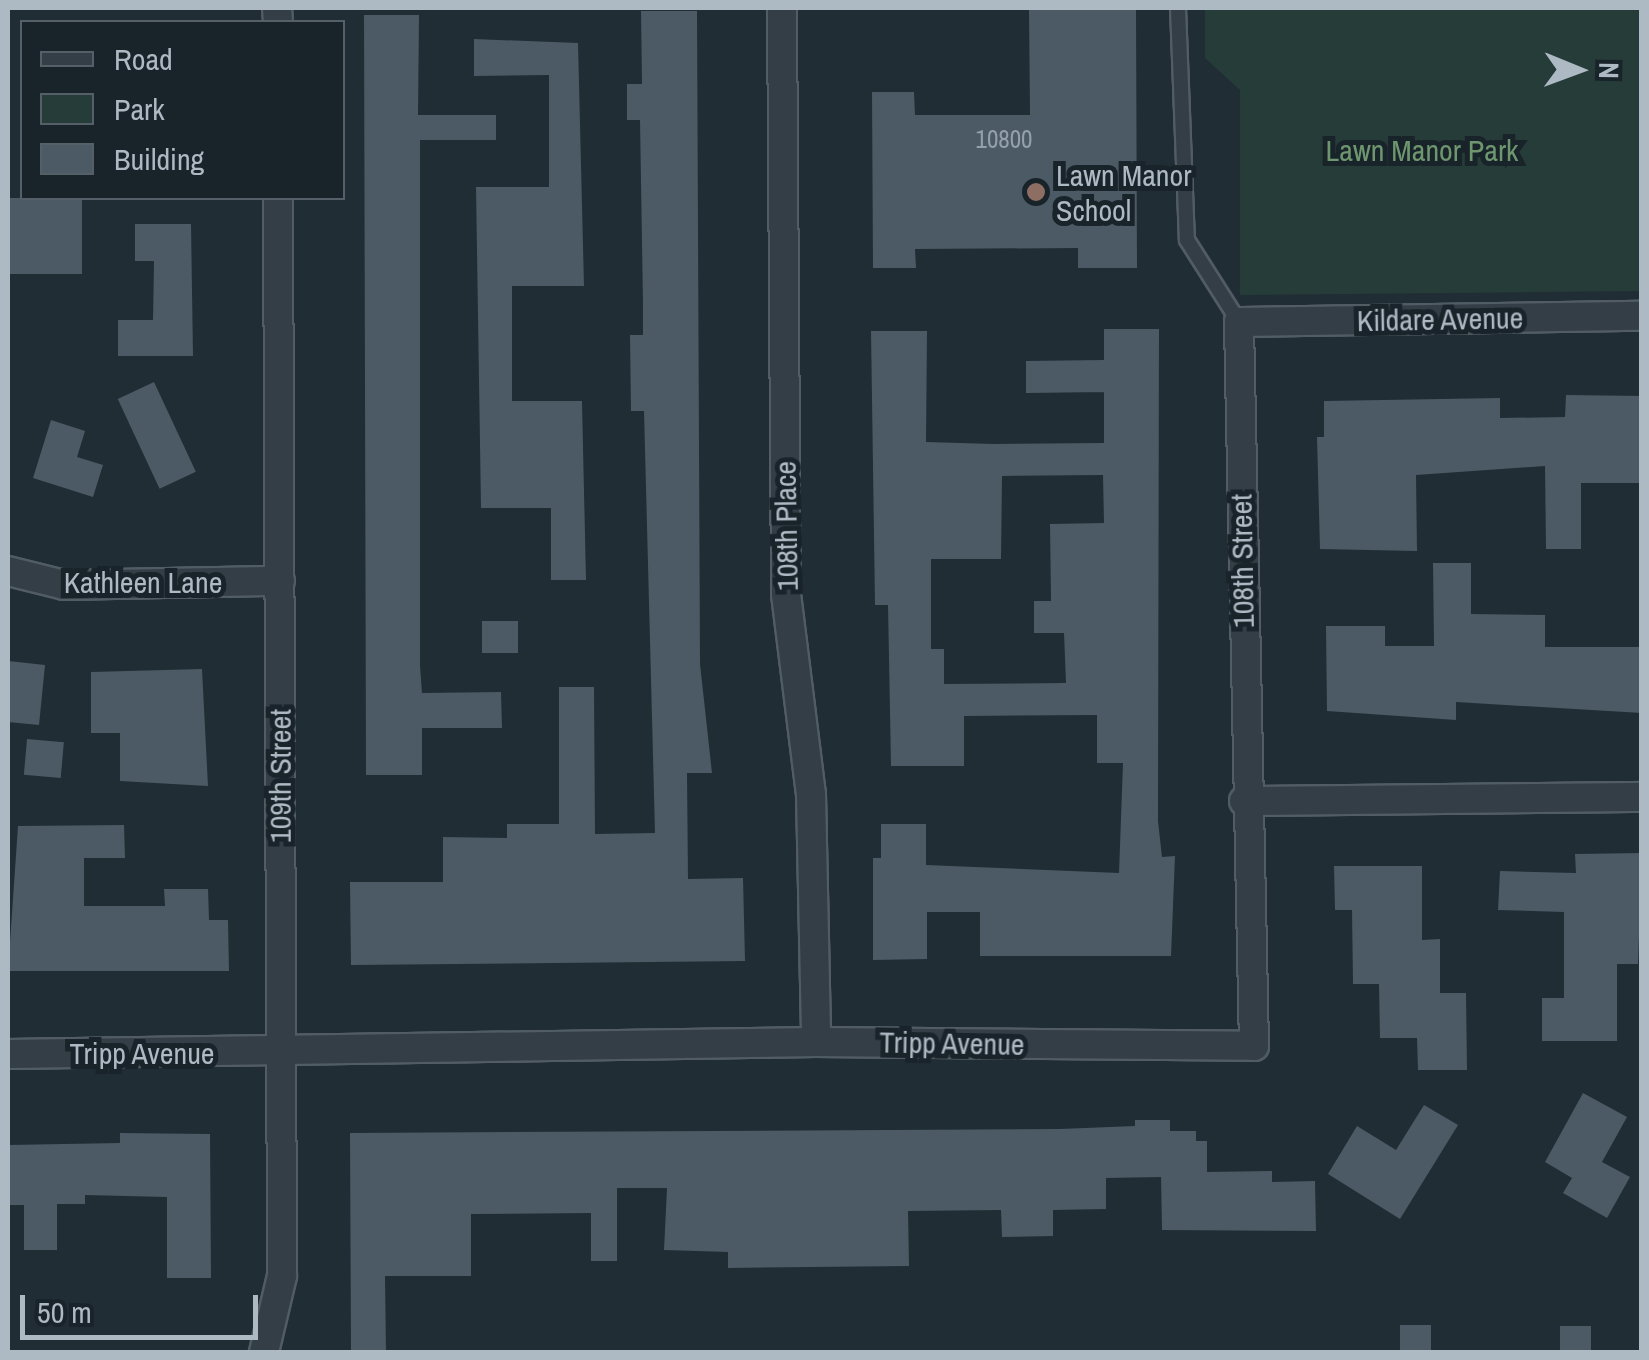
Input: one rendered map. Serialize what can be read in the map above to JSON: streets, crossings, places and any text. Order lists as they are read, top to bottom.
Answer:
{
  "streets": {
    "street": [
      "Kildare Avenue",
      "108th Place",
      "108th Street",
      "Kathleen Lane",
      "109th Street",
      "Tripp Avenue"
    ]
  },
  "crossings": [
    ["Kildare Avenue", "108th Street"],
    ["108th Place", "Tripp Avenue"],
    ["108th Street", "Tripp Avenue"],
    ["Kathleen Lane", "109th Street"],
    ["109th Street", "Tripp Avenue"]
  ],
  "parks": ["Lawn Manor Park"],
  "places": ["Lawn Manor School"],
  "house_numbers": ["10800"],
  "legend": ["Road", "Park", "Building"],
  "scale_bar": "50 m",
  "north": "right"
}
